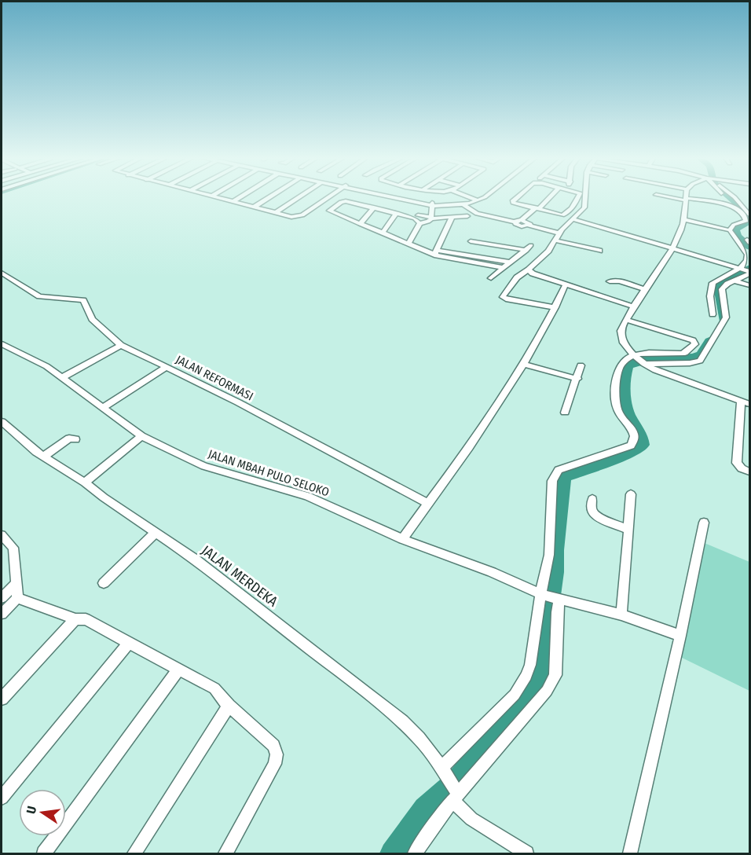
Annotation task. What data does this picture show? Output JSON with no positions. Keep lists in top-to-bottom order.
{
  "streets": {
    "street": ["JALAN REFORMASI", "JALAN MBAH PULO SELOKO", "JALAN MERDEKA"]
  },
  "north": "left"
}
